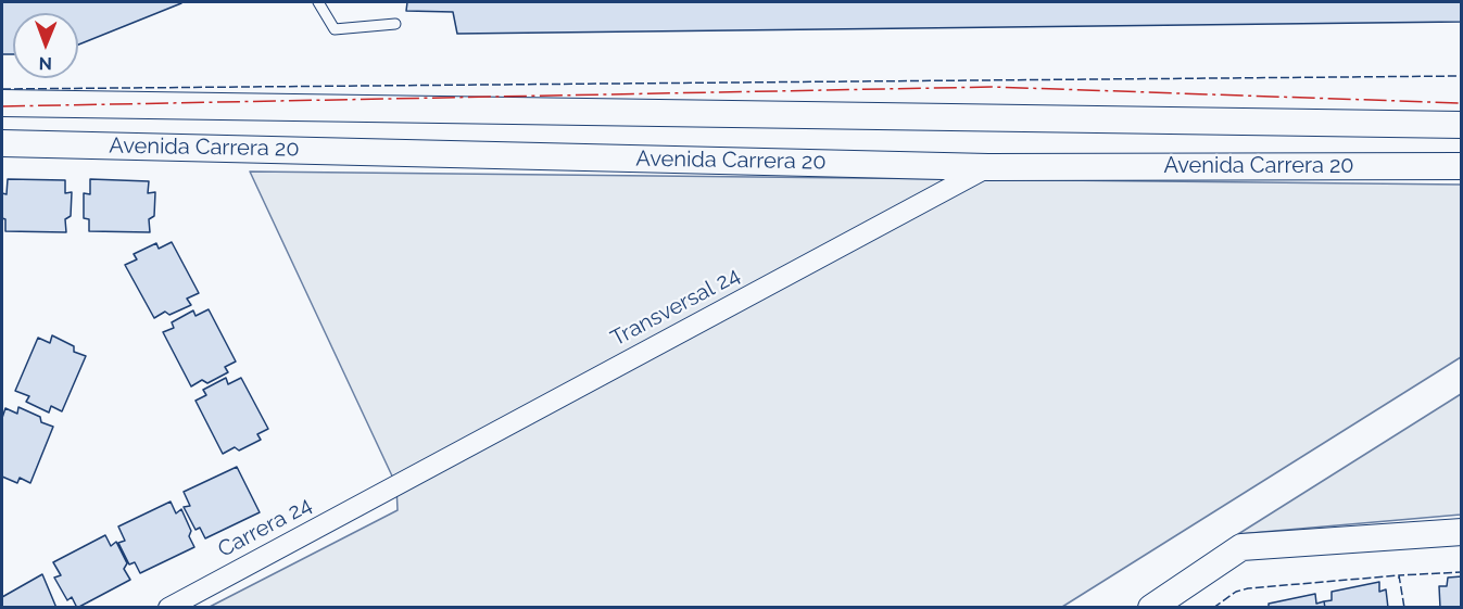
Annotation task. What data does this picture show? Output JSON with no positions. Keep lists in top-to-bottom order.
{
  "streets": {
    "street": ["Avenida Carrera 20", "Transversal 24", "Carrera 24"]
  },
  "crossings": [
    ["Avenida Carrera 20", "Transversal 24"],
    ["Transversal 24", "Carrera 24"]
  ],
  "north": "bottom"
}
